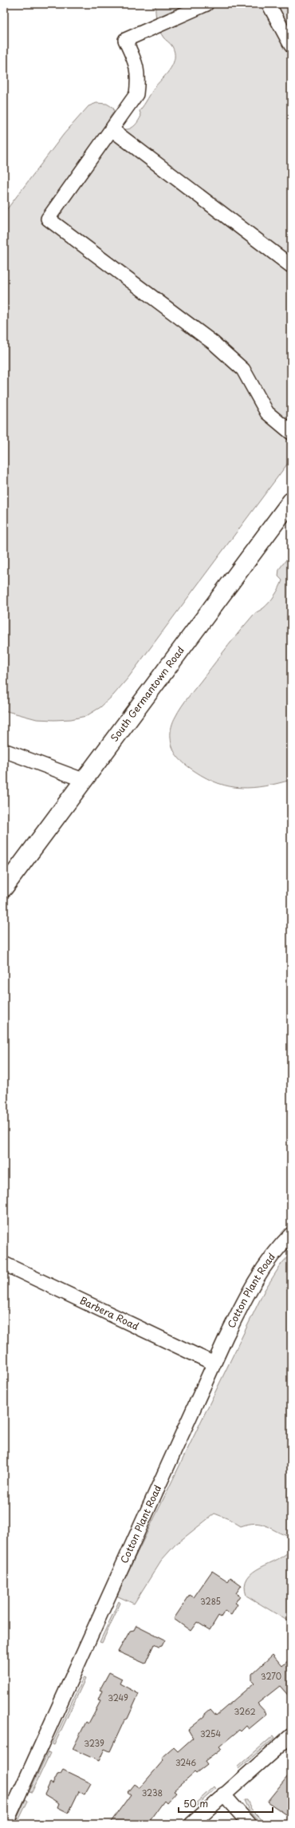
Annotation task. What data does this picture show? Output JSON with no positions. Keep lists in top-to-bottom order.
{
  "streets": {
    "main road": ["South Germantown Road"],
    "street": ["Cotton Plant Road", "Barbera Road"]
  },
  "crossings": [
    ["Cotton Plant Road", "Barbera Road"]
  ],
  "house_numbers": [
    "3285",
    "3270",
    "3249",
    "3262",
    "3254",
    "3239",
    "3246",
    "3238"
  ],
  "scale_bar": "50 m"
}
